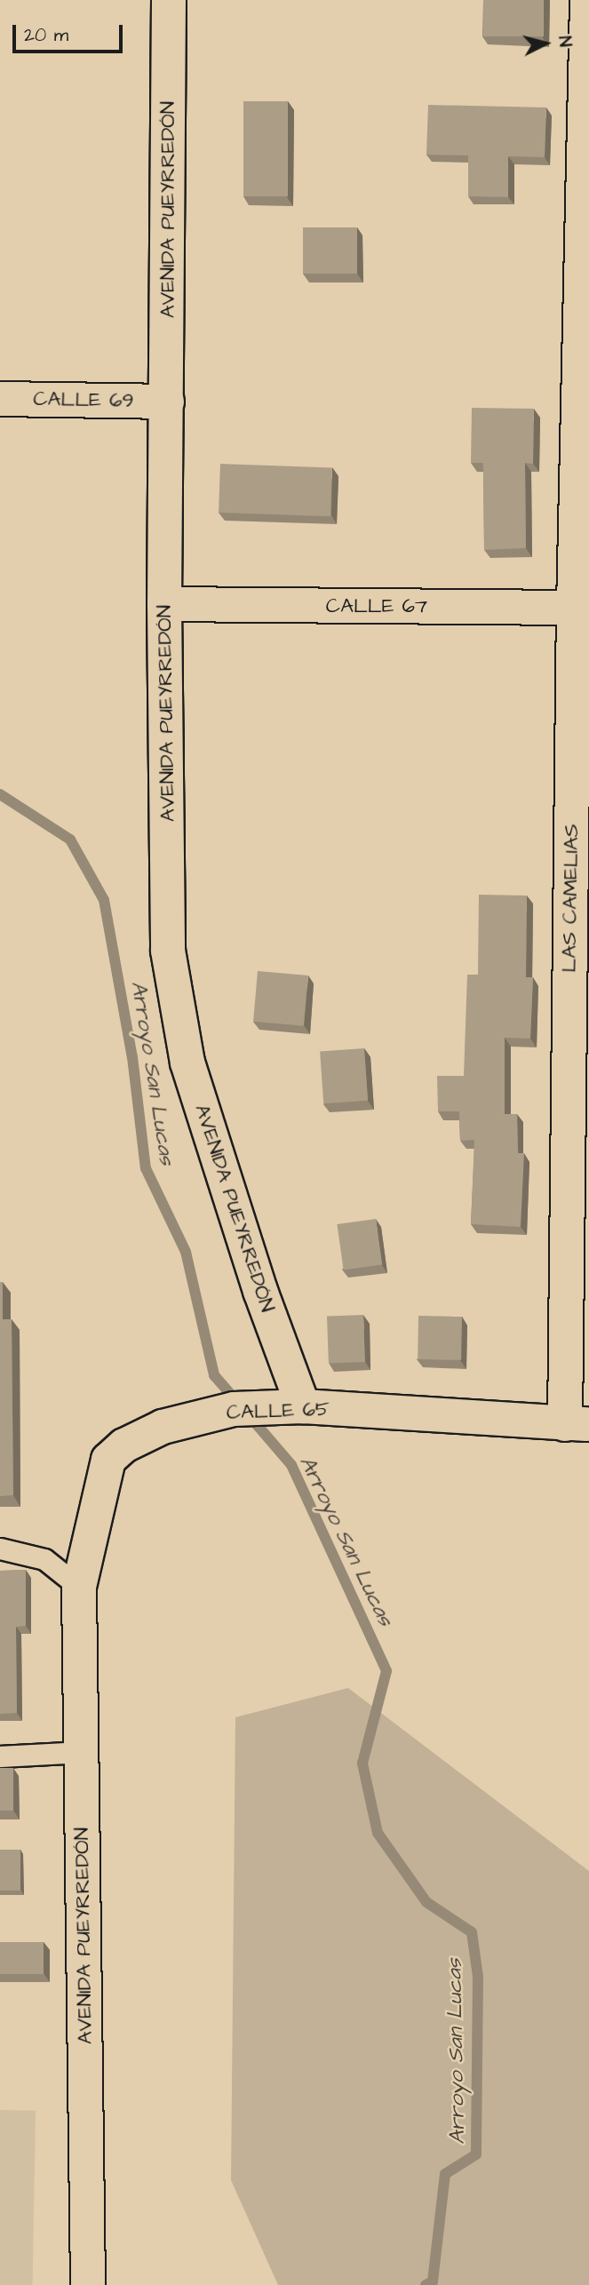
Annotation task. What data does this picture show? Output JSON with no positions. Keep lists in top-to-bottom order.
{
  "streets": {
    "street": [
      "AVENIDA PUEYRREDÓN",
      "CALLE 69",
      "CALLE 67",
      "LAS CAMELIAS",
      "CALLE 65"
    ]
  },
  "crossings": [
    ["AVENIDA PUEYRREDÓN", "CALLE 69"],
    ["AVENIDA PUEYRREDÓN", "CALLE 67"],
    ["AVENIDA PUEYRREDÓN", "CALLE 65"],
    ["CALLE 67", "LAS CAMELIAS"],
    ["LAS CAMELIAS", "CALLE 65"]
  ],
  "water": ["Arroyo San Lucas"],
  "scale_bar": "20 m",
  "north": "right"
}
